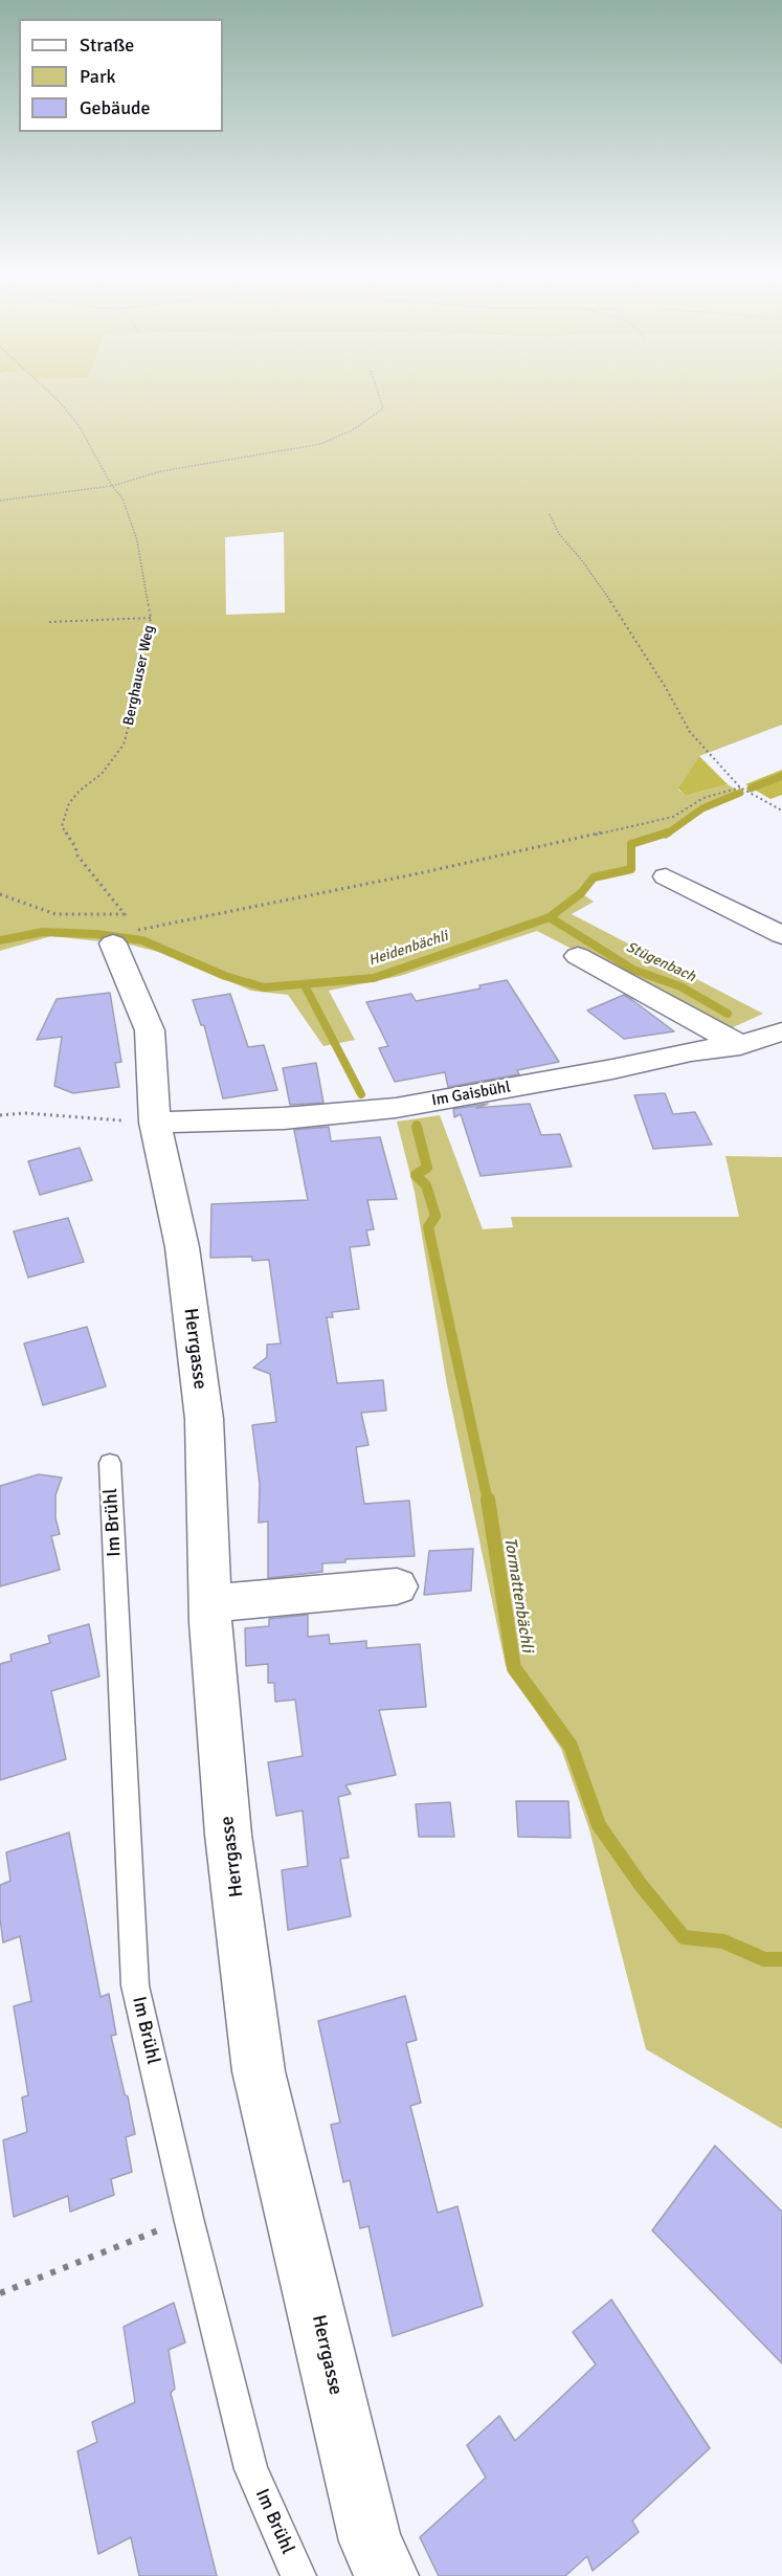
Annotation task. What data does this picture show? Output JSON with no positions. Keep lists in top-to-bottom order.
{
  "streets": {
    "street": ["Im Gaisbühl", "Herrgasse"],
    "lane": ["Im Brühl"],
    "path": ["Berghauser Weg"]
  },
  "crossings": [
    ["Im Gaisbühl", "Herrgasse"]
  ],
  "water": ["Heidenbächli", "Stügenbach", "Tormattenbächli"],
  "legend": ["Straße", "Park", "Gebäude"]
}
